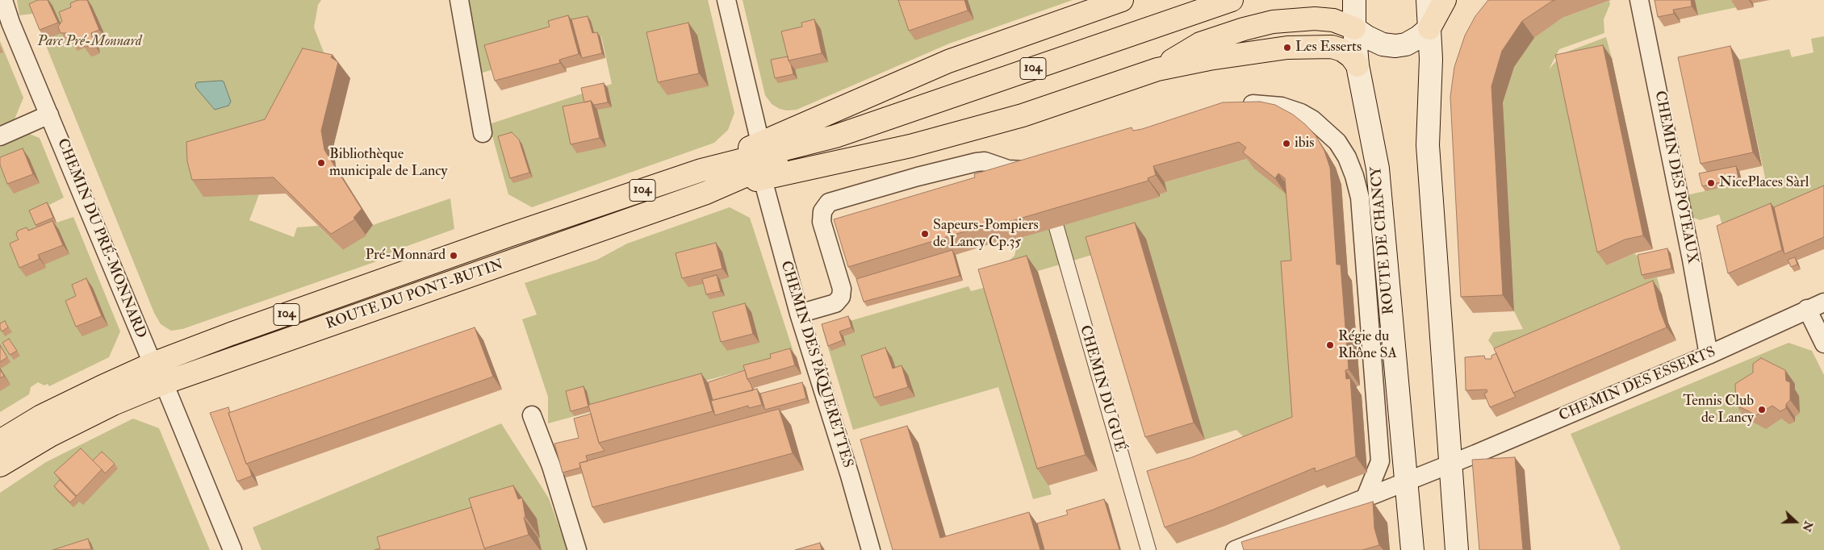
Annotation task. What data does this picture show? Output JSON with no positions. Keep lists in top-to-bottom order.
{
  "streets": {
    "main road": ["104", "ROUTE DE CHANCY", "ROUTE DU PONT-BUTIN"],
    "street": [
      "CHEMIN DES POTEAUX",
      "CHEMIN DU PRÉ-MONNARD",
      "CHEMIN DES PÂQUERETTES",
      "CHEMIN DES ESSERTS",
      "CHEMIN DU GUÉ"
    ]
  },
  "crossings": [
    ["CHEMIN DES POTEAUX", "CHEMIN DES ESSERTS"],
    ["CHEMIN DU PRÉ-MONNARD", "ROUTE DU PONT-BUTIN"],
    ["ROUTE DE CHANCY", "CHEMIN DES ESSERTS"]
  ],
  "parks": ["Parc Pré-Monnard"],
  "places": [
    "Les Esserts",
    "ibis",
    "Bibliothèque municipale de Lancy",
    "NicePlaces Sàrl",
    "Sapeurs-Pompiers de Lancy Cp.35",
    "Pré-Monnard",
    "Régie du Rhône SA",
    "Tennis Club de Lancy"
  ],
  "north": "right"
}
